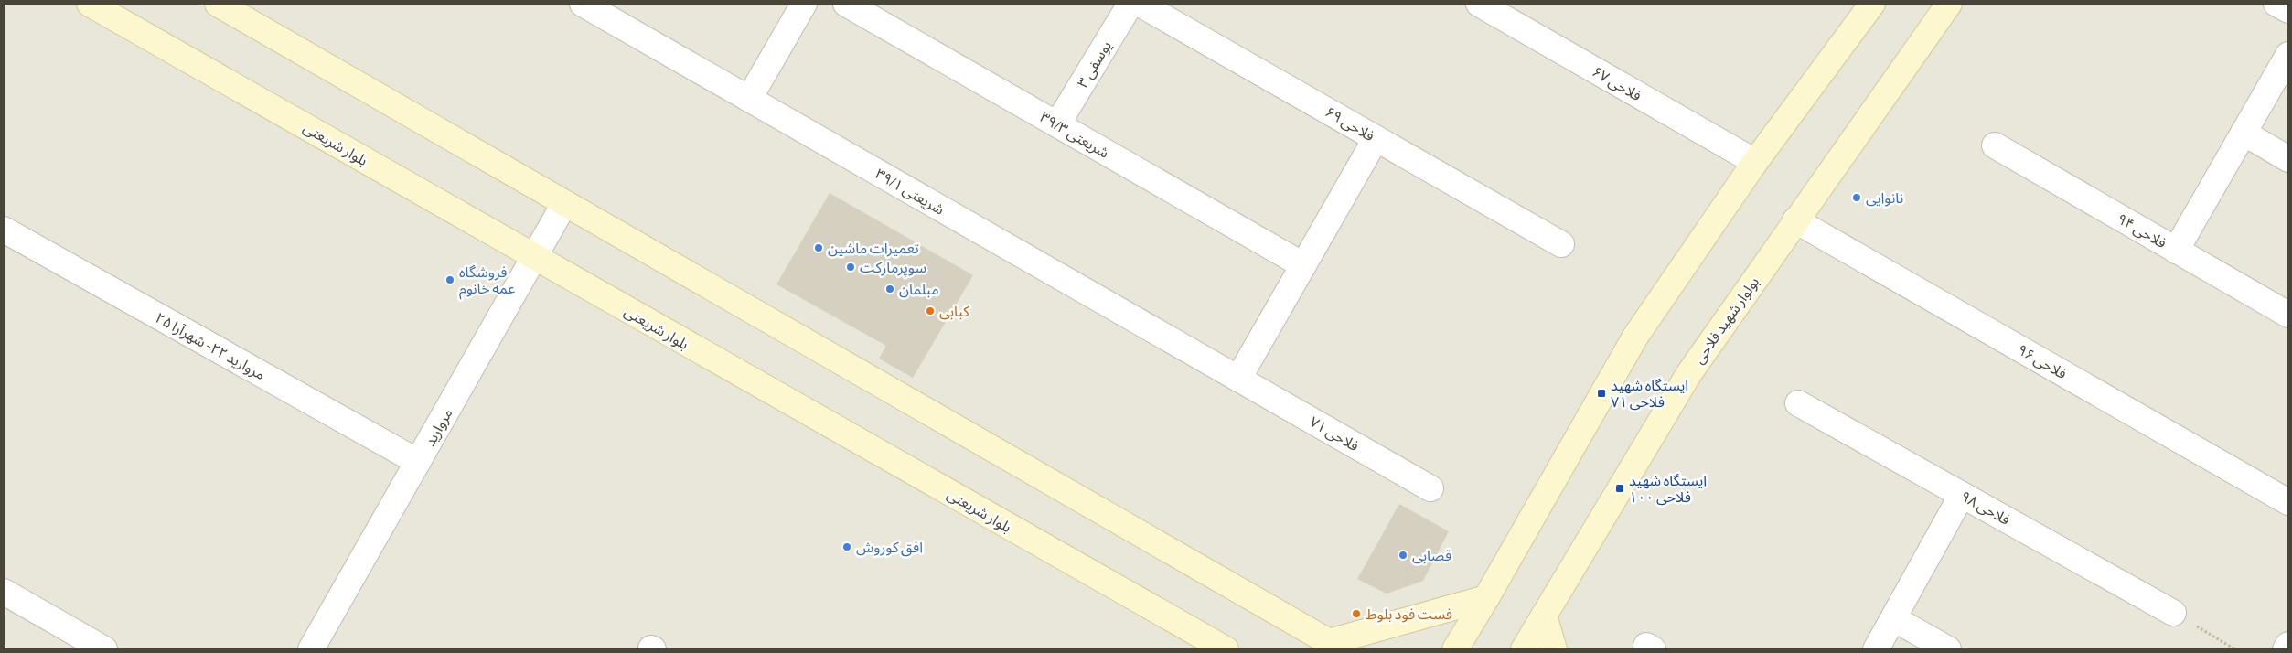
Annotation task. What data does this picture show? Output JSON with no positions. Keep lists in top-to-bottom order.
{
  "streets": {
    "main road": ["بلوار شریعتی", "بولوار شهید فلاحی"],
    "street": [
      "یوسفی ۳",
      "فلاحی ۶۷",
      "فلاحی ۶۹",
      "شریعتی ۳۹/۳",
      "شریعتی ۳۹/۱",
      "فلاحی ۹۴",
      "مروارید ۲۲- شهرآرا ۲۵",
      "فلاحی ۹۶",
      "مروارید",
      "فلاحی ۷۱",
      "فلاحی ۹۸"
    ]
  },
  "crossings": [
    ["یوسفی ۳", "شریعتی ۳۹/۳"],
    ["بلوار شریعتی", "مروارید"],
    ["شریعتی ۳۹/۱", "فلاحی ۷۱"],
    ["بولوار شهید فلاحی", "فلاحی ۹۶"],
    ["مروارید ۲۲- شهرآرا ۲۵", "مروارید"]
  ],
  "places": {
    "other": [
      "نانوایی",
      "تعمیرات ماشین",
      "سوپرمارکت",
      "فروشگاه عمه خانوم",
      "مبلمان",
      "کبابی",
      "افق کوروش",
      "قصابی",
      "فست فود بلوط"
    ],
    "transit": ["ایستگاه شهید فلاحی ۷۱", "ایستگاه شهید فلاحی ۱۰۰"]
  }
}
